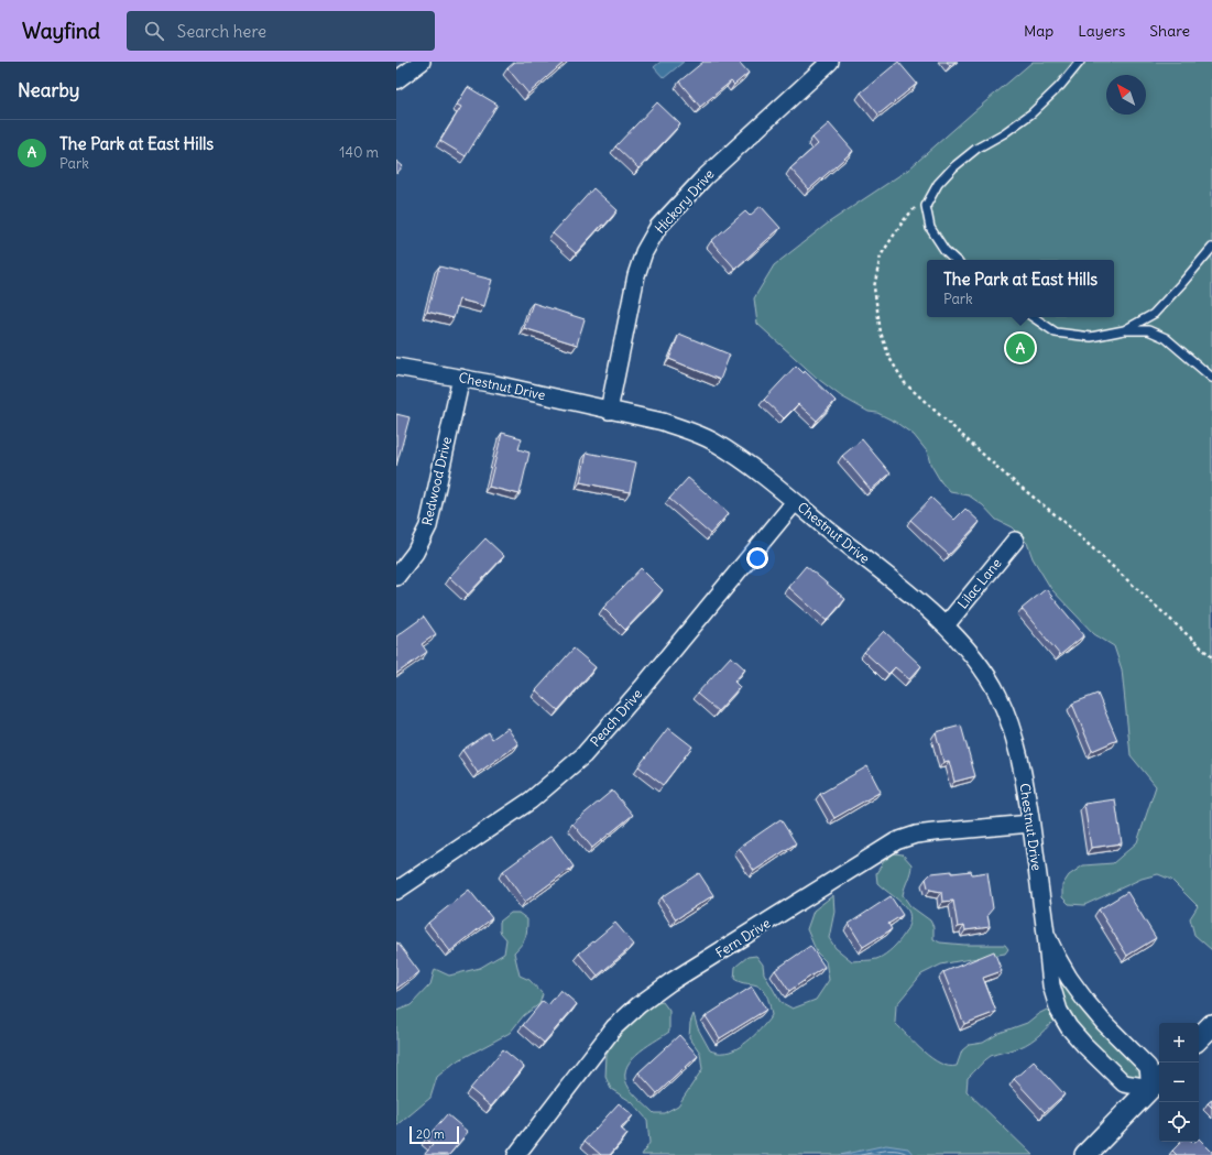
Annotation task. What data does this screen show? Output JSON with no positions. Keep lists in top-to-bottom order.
{
  "streets": {
    "street": [
      "Hickory Drive",
      "Chestnut Drive",
      "Redwood Drive",
      "Lilac Lane",
      "Peach Drive",
      "Fern Drive"
    ]
  },
  "crossings": [
    ["Hickory Drive", "Chestnut Drive"],
    ["Chestnut Drive", "Redwood Drive"],
    ["Chestnut Drive", "Lilac Lane"],
    ["Chestnut Drive", "Peach Drive"],
    ["Chestnut Drive", "Fern Drive"]
  ],
  "scale_bar": "20 m",
  "north": "top left",
  "page": {
    "header": "Wayfind",
    "search": "Search here",
    "nav": ["Map", "Layers", "Share"],
    "heading": "Nearby",
    "list": [
      {
        "mark": "A",
        "name": "The Park at East Hills",
        "note": "Park",
        "value": "140 m"
      }
    ],
    "popup": ["The Park at East Hills", "Park"],
    "pins": "A",
    "map_buttons": ["+", "−"],
    "scale": "20 m"
  }
}
